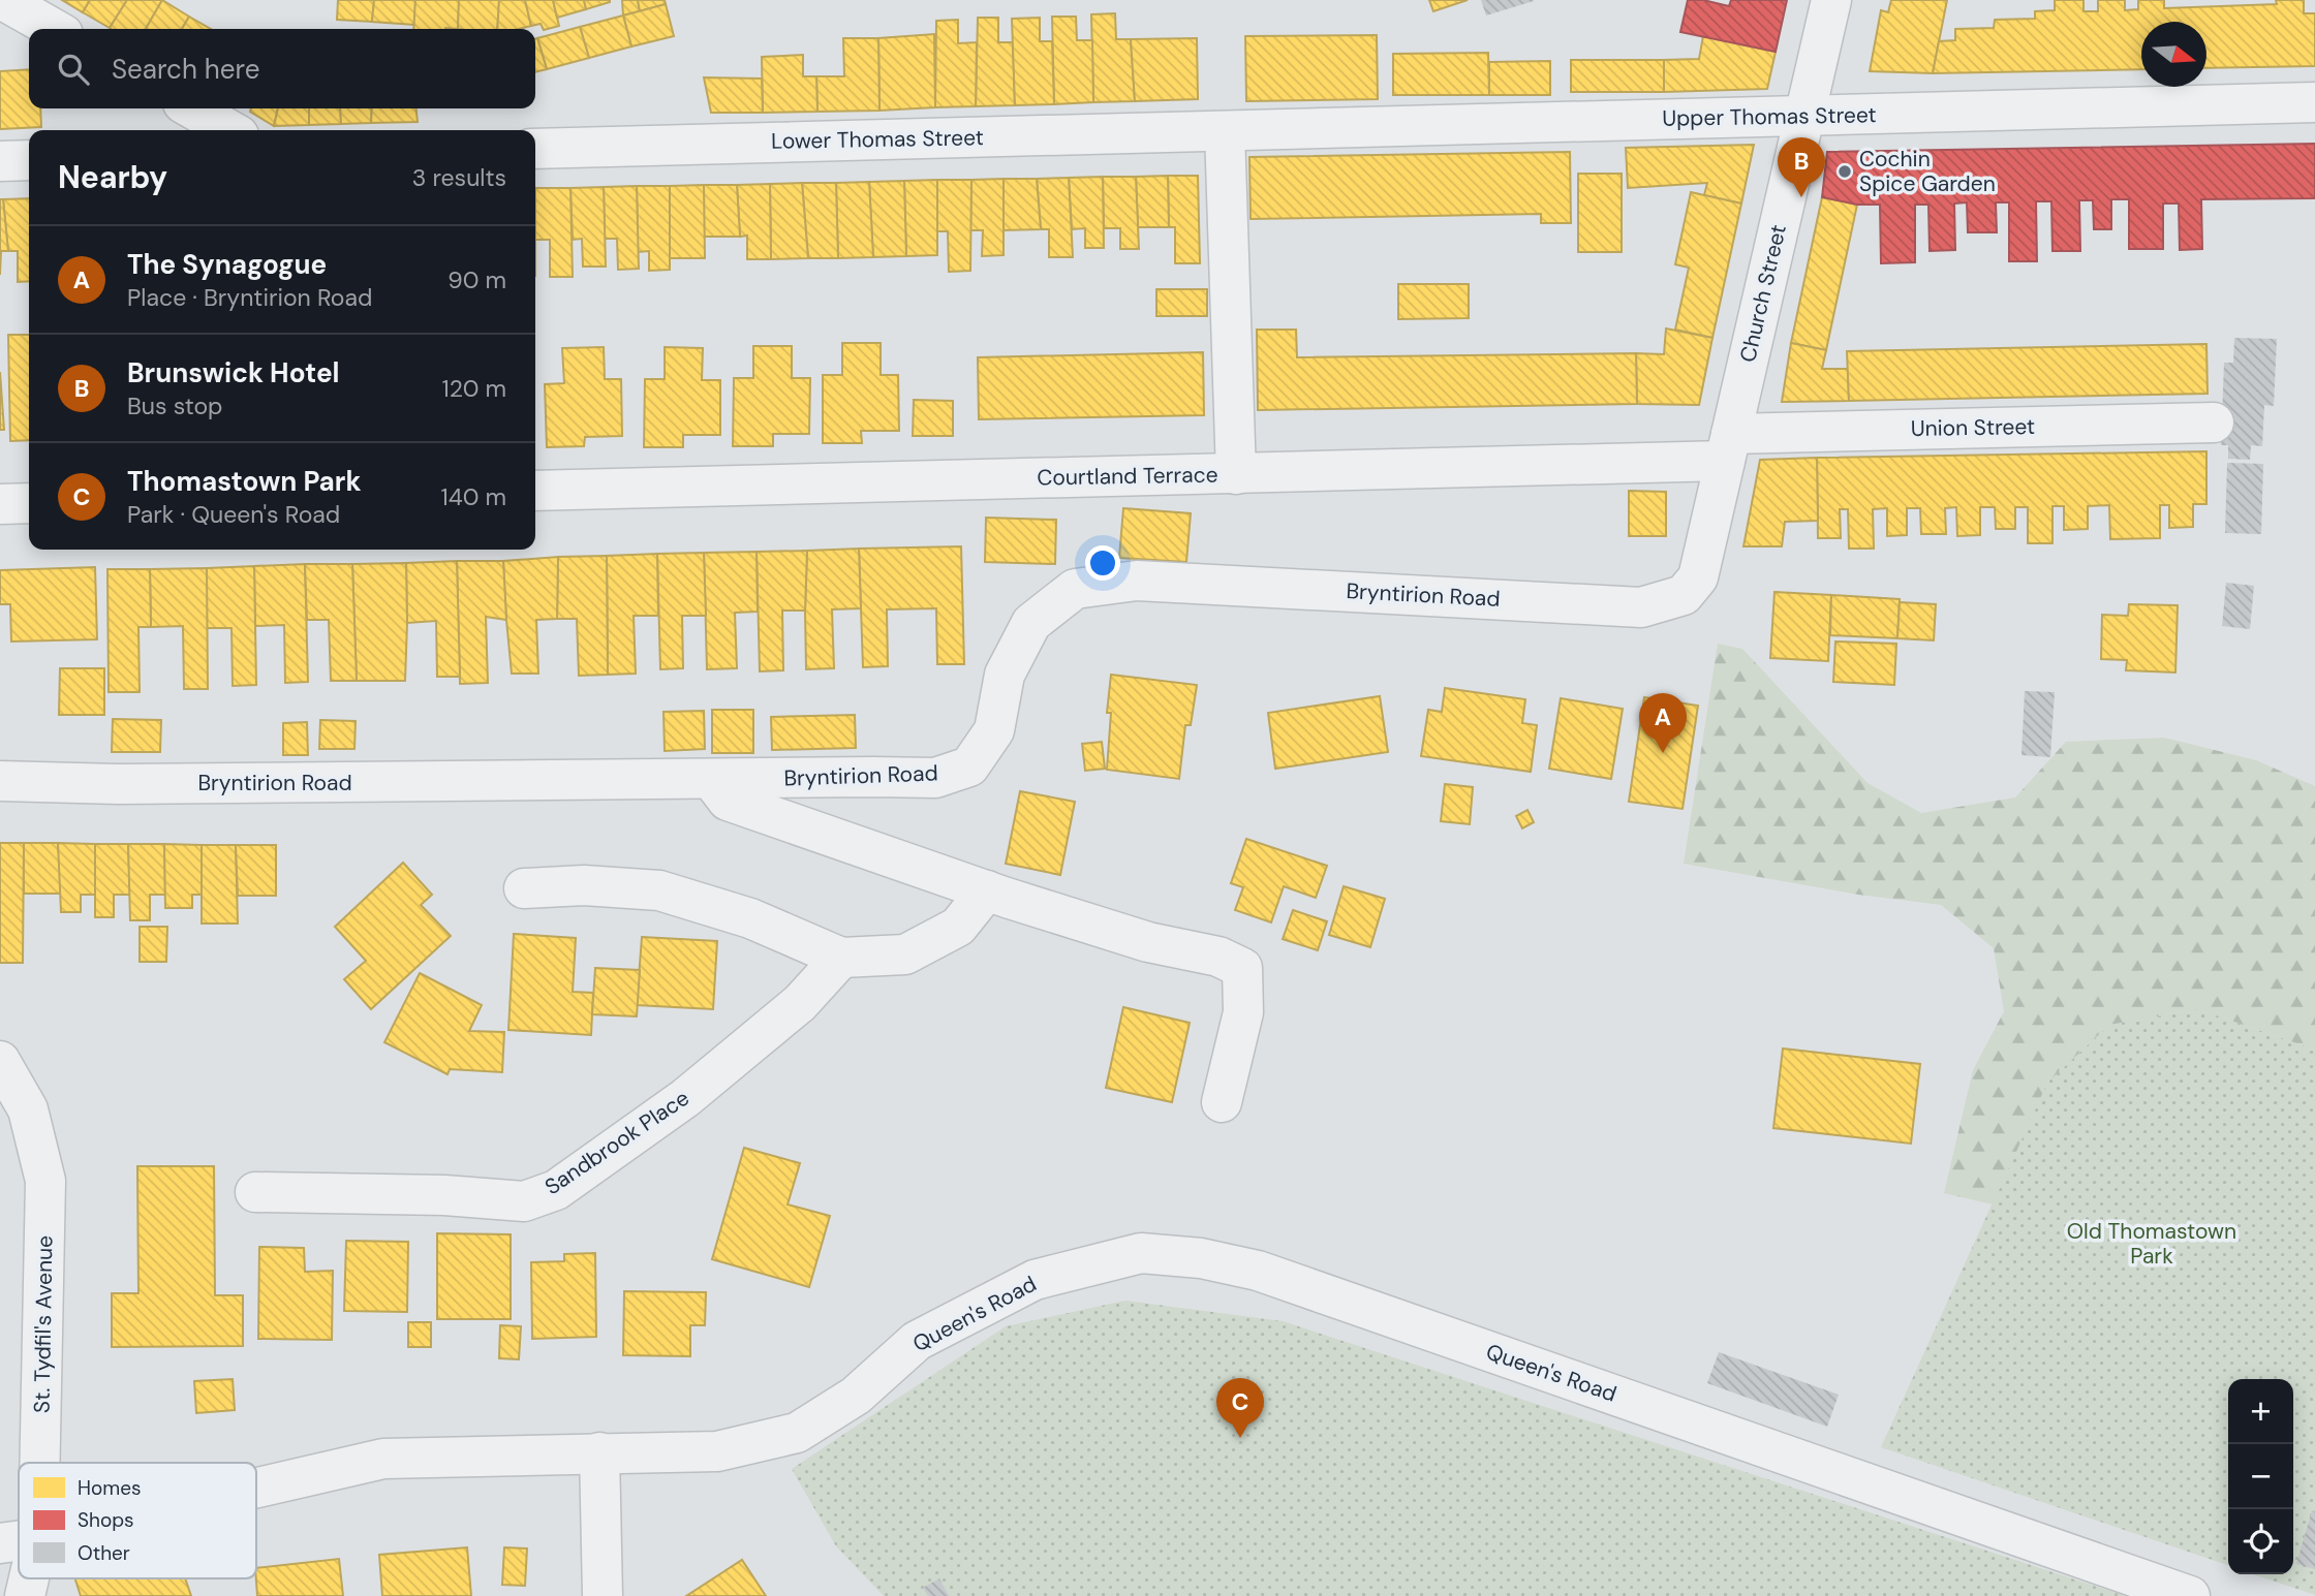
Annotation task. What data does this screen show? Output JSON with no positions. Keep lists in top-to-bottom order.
{
  "streets": {
    "street": [
      "Upper Thomas Street",
      "Lower Thomas Street",
      "Church Street",
      "Union Street",
      "Courtland Terrace",
      "Bryntirion Road",
      "Sandbrook Place",
      "Queen's Road",
      "St. Tydfil's Avenue"
    ]
  },
  "crossings": [
    ["Upper Thomas Street", "Lower Thomas Street"],
    ["Upper Thomas Street", "Church Street"],
    ["Church Street", "Union Street"],
    ["Church Street", "Courtland Terrace"],
    ["Church Street", "Bryntirion Road"],
    ["Union Street", "Courtland Terrace"],
    ["Union Street", "Bryntirion Road"],
    ["Courtland Terrace", "Bryntirion Road"]
  ],
  "parks": ["Old Thomastown Park"],
  "places": ["Cochin Spice Garden"],
  "legend": ["Homes", "Shops", "Other"],
  "north": "right",
  "page": {
    "search": "Search here",
    "heading": ["Nearby", "3 results"],
    "pins": ["B", "A", "C"],
    "list": [
      {
        "mark": "A",
        "name": "The Synagogue",
        "note": "Place · Bryntirion Road",
        "value": "90 m"
      },
      {
        "mark": "B",
        "name": "Brunswick Hotel",
        "note": "Bus stop",
        "value": "120 m"
      },
      {
        "mark": "C",
        "name": "Thomastown Park",
        "note": "Park · Queen's Road",
        "value": "140 m"
      }
    ],
    "map_buttons": ["+", "−"]
  }
}
